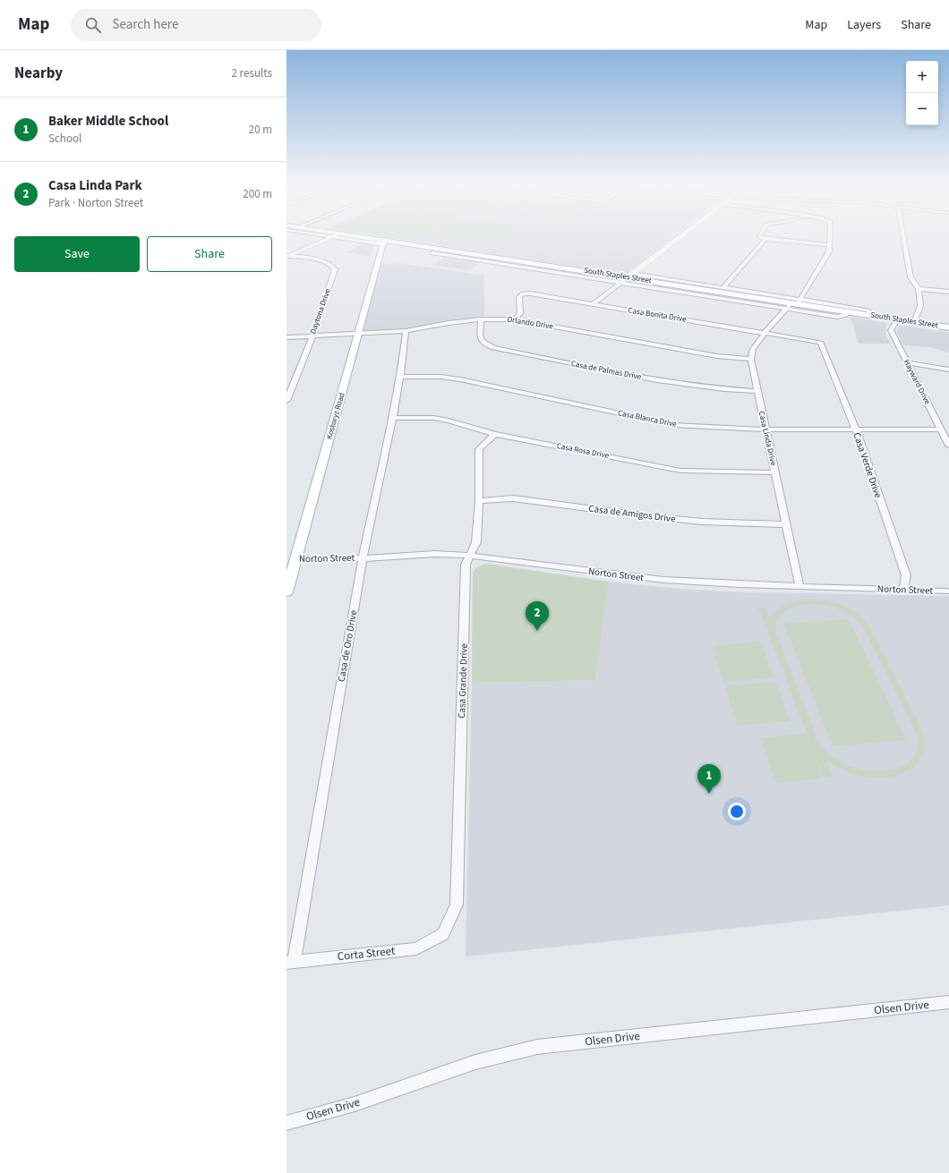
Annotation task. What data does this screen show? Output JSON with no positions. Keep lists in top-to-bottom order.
{
  "streets": {
    "main road": ["South Staples Street", "Kostoryz Road"],
    "street": [
      "Daytona Drive",
      "Casa Bonita Drive",
      "Orlando Drive",
      "Casa de Palmas Drive",
      "Hayward Drive",
      "Casa Blanca Drive",
      "Casa Linda Drive",
      "Casa Rosa Drive",
      "Casa Verde Drive",
      "Casa de Amigos Drive",
      "Norton Street",
      "Casa de Oro Drive",
      "Casa Grande Drive",
      "Corta Street",
      "Olsen Drive"
    ]
  },
  "crossings": [
    ["South Staples Street", "Hayward Drive"],
    ["South Staples Street", "Kostoryz Road"],
    ["Daytona Drive", "Orlando Drive"],
    ["Casa Bonita Drive", "Orlando Drive"],
    ["Casa Bonita Drive", "Casa Verde Drive"],
    ["Orlando Drive", "Casa de Palmas Drive"],
    ["Orlando Drive", "Kostoryz Road"],
    ["Orlando Drive", "Casa Linda Drive"],
    ["Orlando Drive", "Casa de Oro Drive"],
    ["Casa de Palmas Drive", "Casa Linda Drive"],
    ["Hayward Drive", "Casa Blanca Drive"],
    ["Kostoryz Road", "Norton Street"],
    ["Casa Blanca Drive", "Casa Linda Drive"],
    ["Casa Blanca Drive", "Casa Verde Drive"],
    ["Casa Blanca Drive", "Casa de Oro Drive"],
    ["Casa Linda Drive", "Casa Rosa Drive"],
    ["Casa Linda Drive", "Casa de Amigos Drive"],
    ["Casa Linda Drive", "Norton Street"],
    ["Casa Rosa Drive", "Casa de Oro Drive"],
    ["Casa Rosa Drive", "Casa Grande Drive"],
    ["Casa Verde Drive", "Norton Street"],
    ["Casa de Amigos Drive", "Casa Grande Drive"],
    ["Norton Street", "Casa de Oro Drive"],
    ["Norton Street", "Casa Grande Drive"],
    ["Casa de Oro Drive", "Corta Street"],
    ["Casa Grande Drive", "Corta Street"]
  ],
  "page": {
    "header": "Map",
    "search": "Search here",
    "nav": ["Map", "Layers", "Share"],
    "heading": ["Nearby", "2 results"],
    "map_buttons": ["+", "−"],
    "list": [
      {
        "mark": "1",
        "name": "Baker Middle School",
        "note": "School",
        "value": "20 m"
      },
      {
        "mark": "2",
        "name": "Casa Linda Park",
        "note": "Park · Norton Street",
        "value": "200 m"
      }
    ],
    "buttons": ["Save", "Share"],
    "pins": ["2", "1"]
  }
}
